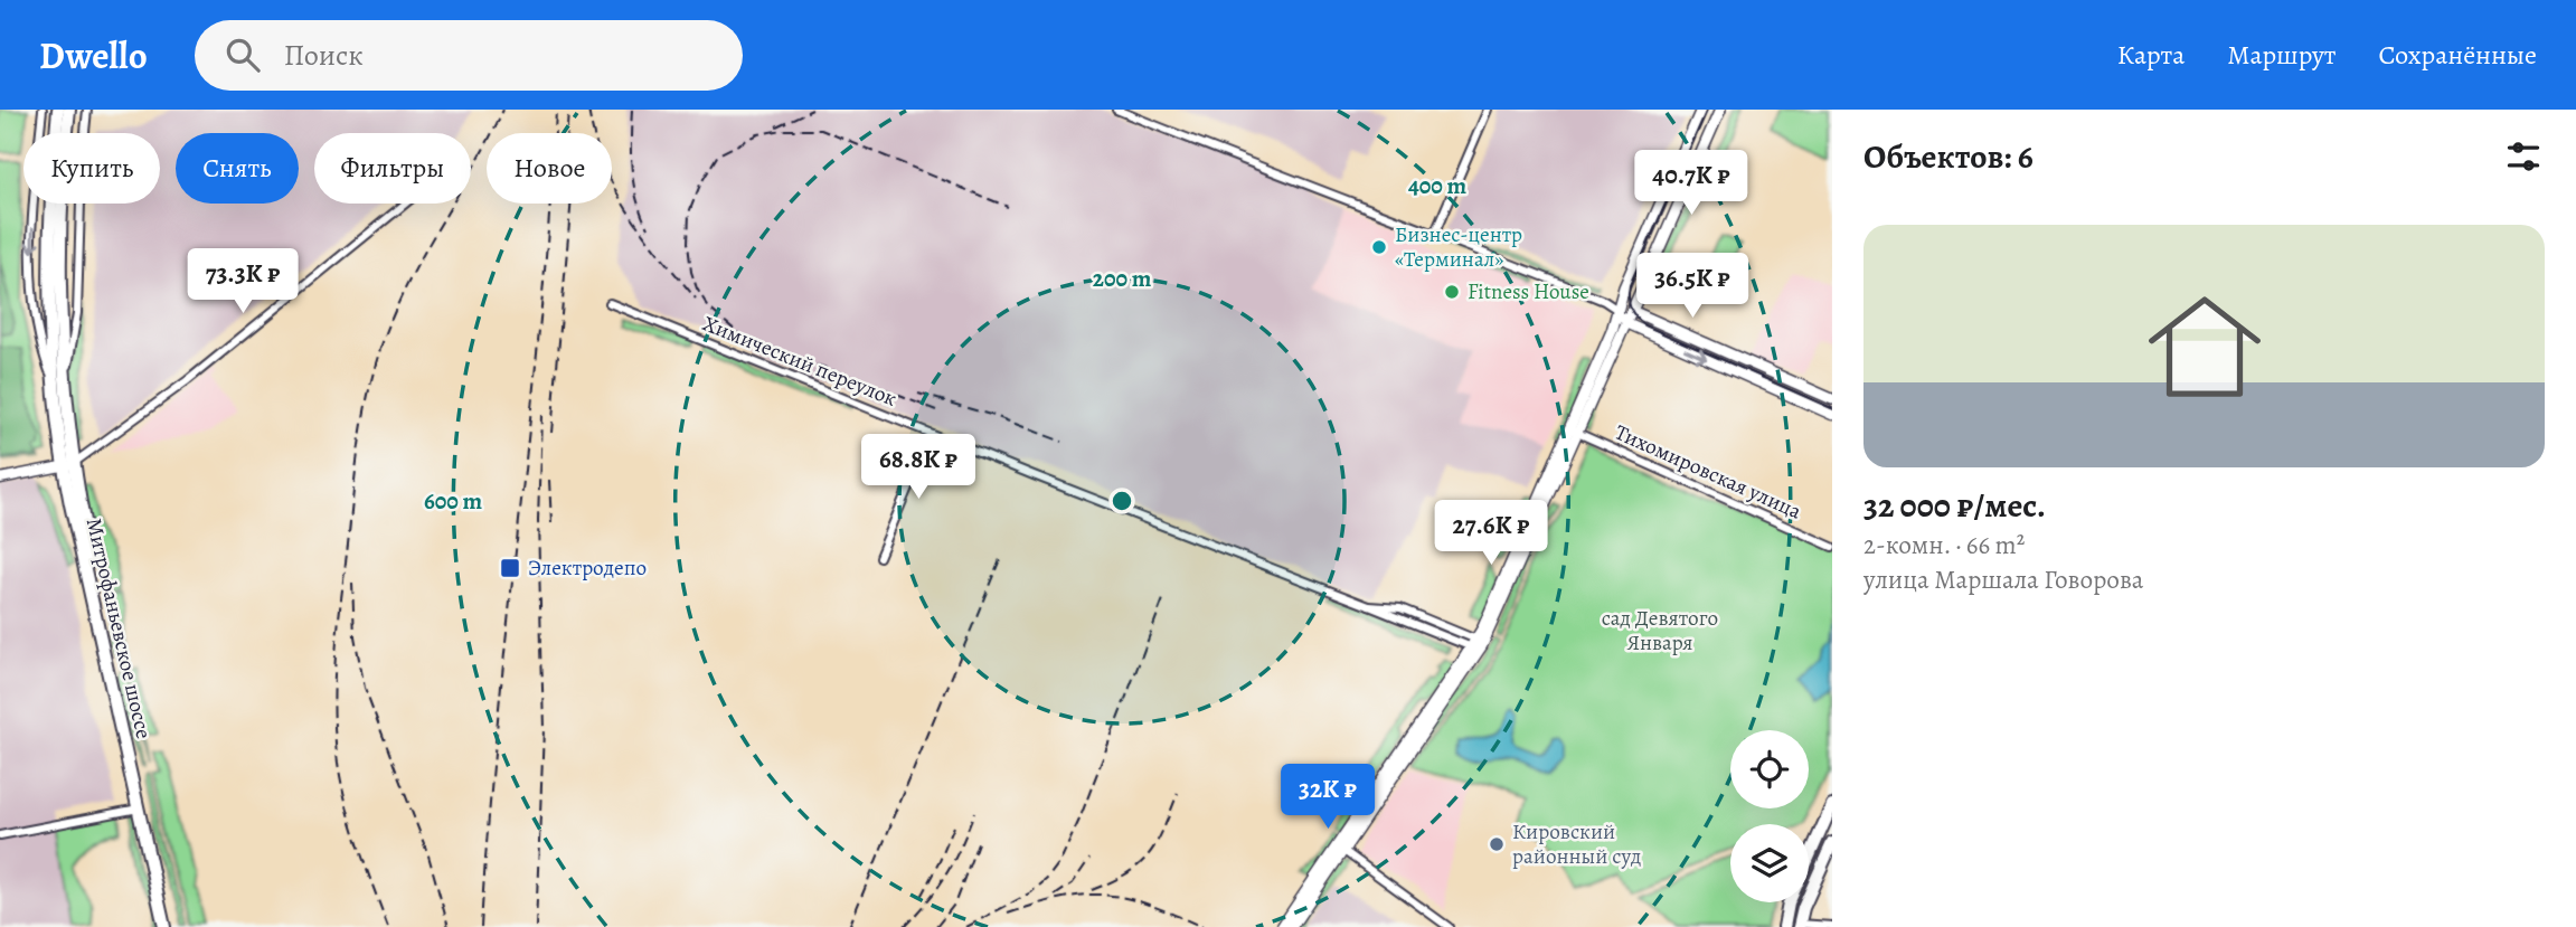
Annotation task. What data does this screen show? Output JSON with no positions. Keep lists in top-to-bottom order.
{
  "streets": {
    "main road": ["Митрофаньевское шоссе"],
    "street": ["Химический переулок", "Тихомировская улица"]
  },
  "parks": ["сад Девятого Января"],
  "places": {
    "other": ["Бизнес-центр «Терминал»", "Fitness House", "Кировский районный суд"],
    "transit": ["Электродепо"]
  },
  "page": {
    "header": "Dwello",
    "search": "Поиск",
    "nav": ["Карта", "Маршрут", "Сохранённые"],
    "heading": "Объектов: 6",
    "chip": [
      "Купить",
      "Снять",
      "Фильтры",
      "Новое"
    ],
    "price": [
      "40.7K ₽",
      "73.3K ₽",
      "36.5K ₽",
      "68.8K ₽",
      "27.6K ₽",
      "32K ₽"
    ],
    "list": [
      {
        "name": "32 000 ₽/мес.",
        "note": "2-комн. · 66 m² · улица Маршала Говорова"
      }
    ]
  },
  "rings": ["400 m", "200 m", "600 m"]
}
